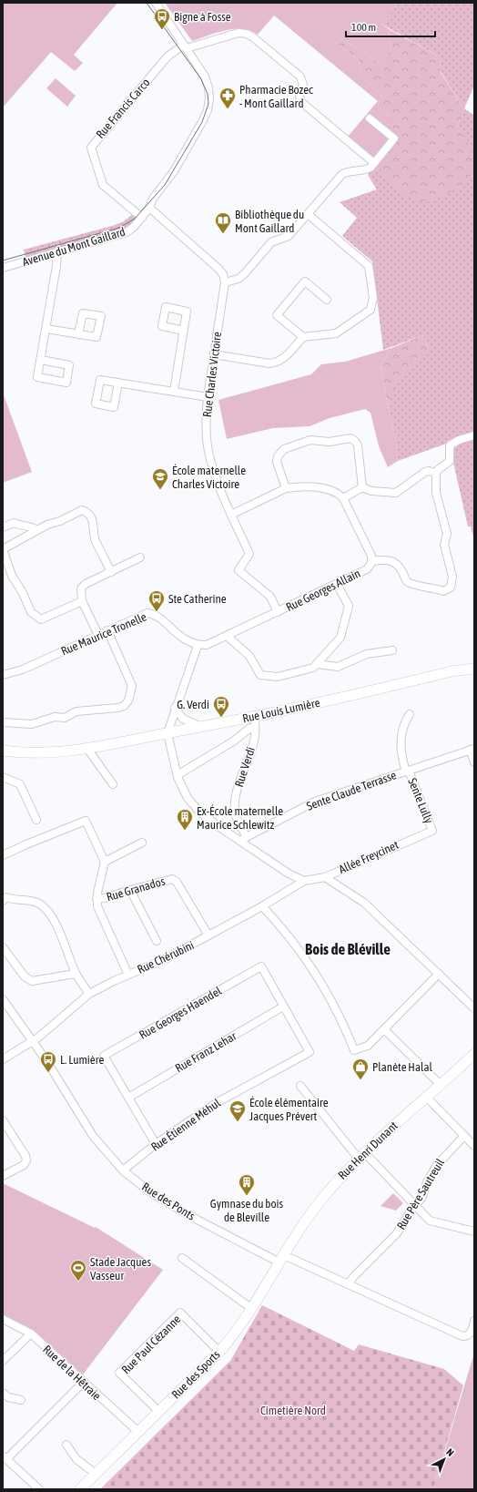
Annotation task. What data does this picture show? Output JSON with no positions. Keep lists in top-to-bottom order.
{
  "streets": {
    "street": [
      "Rue Francis Carco",
      "Avenue du Mont Gaillard",
      "Rue Charles Victoire",
      "Rue Georges Allain",
      "Rue Maurice Tronelle",
      "Rue Louis Lumière",
      "Rue Verdi",
      "Sente Claude Terrasse",
      "Sente Lully",
      "Allée Freycinet",
      "Rue Granados",
      "Rue Chérubini",
      "Rue Georges Haendel",
      "Rue Franz Lehar",
      "Rue Étienne Méhul",
      "Rue Henri Dunant",
      "Rue Père Sautreuil",
      "Rue des Ponts",
      "Rue Paul Cézanne",
      "Rue de la Hêtraie",
      "Rue des Sports"
    ]
  },
  "crossings": [
    ["Rue Francis Carco", "Avenue du Mont Gaillard"],
    ["Rue Charles Victoire", "Rue Georges Allain"],
    ["Rue Georges Allain", "Rue Maurice Tronelle"],
    ["Rue Louis Lumière", "Rue Verdi"],
    ["Rue Verdi", "Sente Claude Terrasse"],
    ["Sente Claude Terrasse", "Sente Lully"],
    ["Sente Lully", "Allée Freycinet"],
    ["Allée Freycinet", "Rue Chérubini"],
    ["Rue Granados", "Rue Chérubini"],
    ["Rue Chérubini", "Rue des Ponts"],
    ["Rue Georges Haendel", "Rue Franz Lehar"],
    ["Rue Georges Haendel", "Rue Étienne Méhul"],
    ["Rue Étienne Méhul", "Rue des Ponts"],
    ["Rue Henri Dunant", "Rue des Ponts"],
    ["Rue Henri Dunant", "Rue des Sports"],
    ["Rue Père Sautreuil", "Rue des Ponts"],
    ["Rue des Ponts", "Rue des Sports"],
    ["Rue Paul Cézanne", "Rue des Sports"],
    ["Rue de la Hêtraie", "Rue des Sports"]
  ],
  "districts": ["Bois de Bléville"],
  "parks": ["Cimetière Nord"],
  "places": {
    "bus stop": [
      "Bigne à Fosse",
      "Ste Catherine",
      "G. Verdi",
      "L. Lumière"
    ],
    "pharmacy": ["Pharmacie Bozec - Mont Gaillard"],
    "library": ["Bibliothèque du Mont Gaillard"],
    "school or university": ["École maternelle Charles Victoire", "École élémentaire Jacques Prévert"],
    "building": ["Ex-École maternelle Maurice Schlewitz", "Gymnase du bois de Bleville"],
    "shop": ["Planète Halal"],
    "sports": ["Stade Jacques Vasseur"]
  },
  "scale_bar": "100 m",
  "north": "top right"
}
